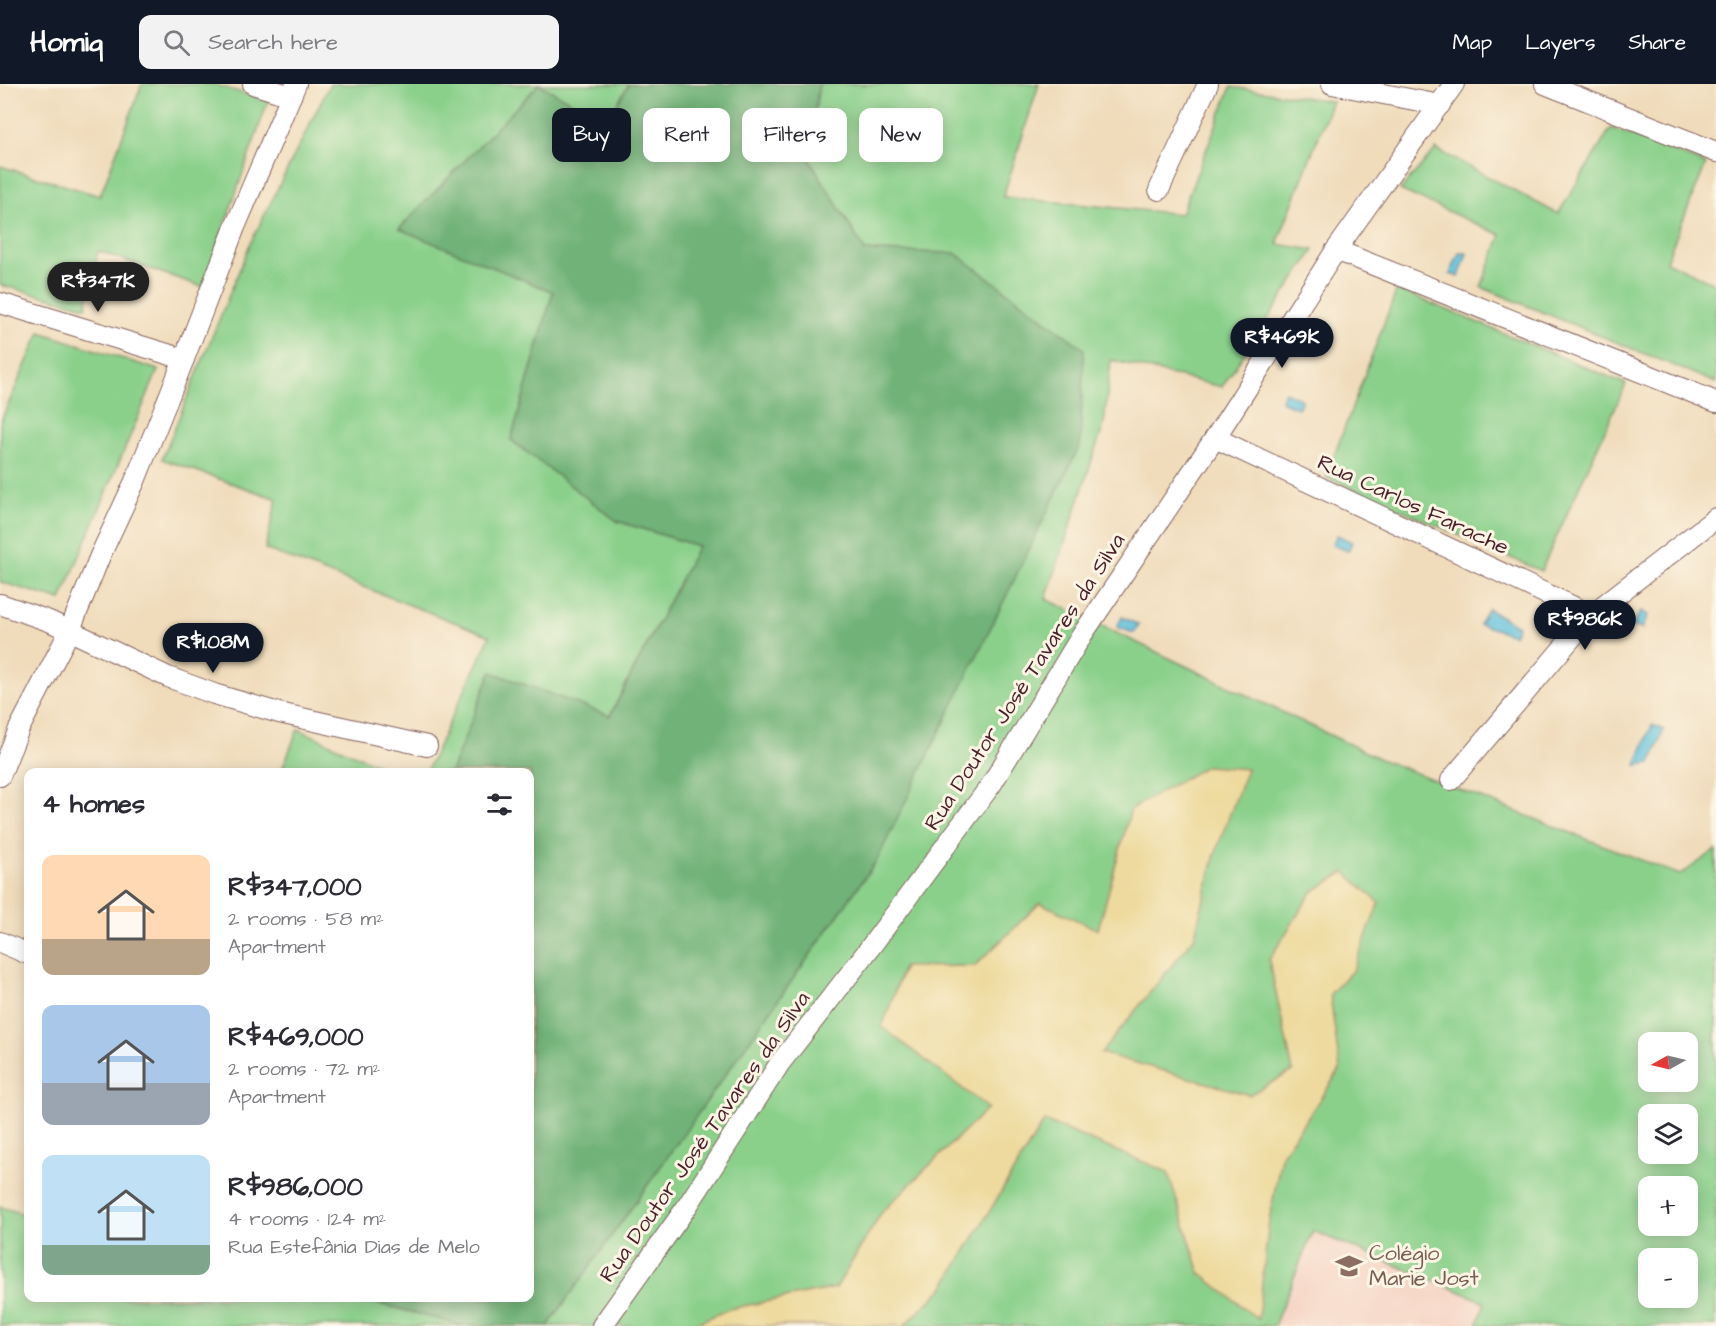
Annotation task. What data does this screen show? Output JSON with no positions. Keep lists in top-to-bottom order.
{
  "streets": {
    "street": ["Rua Carlos Farache", "Rua Doutor José Tavares da Silva"]
  },
  "crossings": [
    ["Rua Carlos Farache", "Rua Doutor José Tavares da Silva"]
  ],
  "places": {
    "school or university": ["Colégio Marie Jost"]
  },
  "north": "left",
  "page": {
    "header": "Homiq",
    "search": "Search here",
    "nav": ["Map", "Layers", "Share"],
    "chip": [
      "Buy",
      "Rent",
      "Filters",
      "New"
    ],
    "price": [
      "R$347K",
      "R$469K",
      "R$986K",
      "R$1.08M"
    ],
    "heading": "4 homes",
    "list": [
      {
        "name": "R$347,000",
        "note": "2 rooms · 58 m² · Apartment"
      },
      {
        "name": "R$469,000",
        "note": "2 rooms · 72 m² · Apartment"
      },
      {
        "name": "R$986,000",
        "note": "4 rooms · 124 m² · Rua Estefânia Dias de Melo"
      }
    ],
    "map_buttons": ["+", "−"]
  }
}
